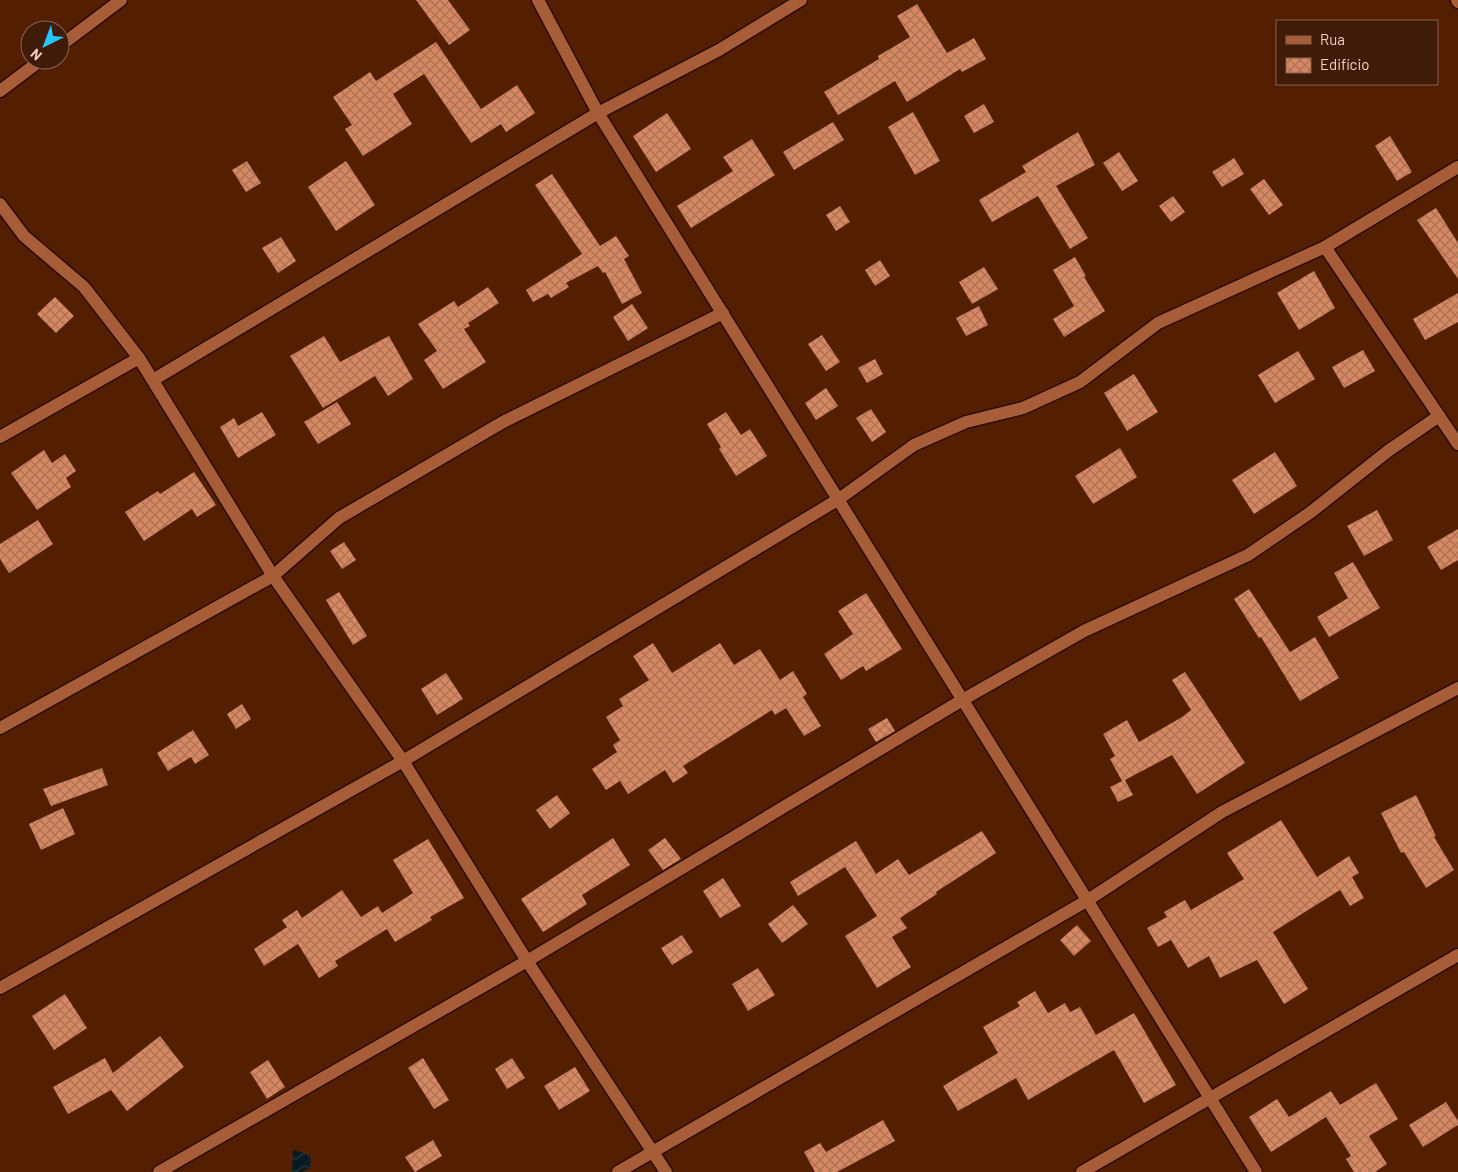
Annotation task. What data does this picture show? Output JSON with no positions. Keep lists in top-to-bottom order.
{
  "legend": ["Rua", "Edifício"],
  "north": "bottom left"
}
